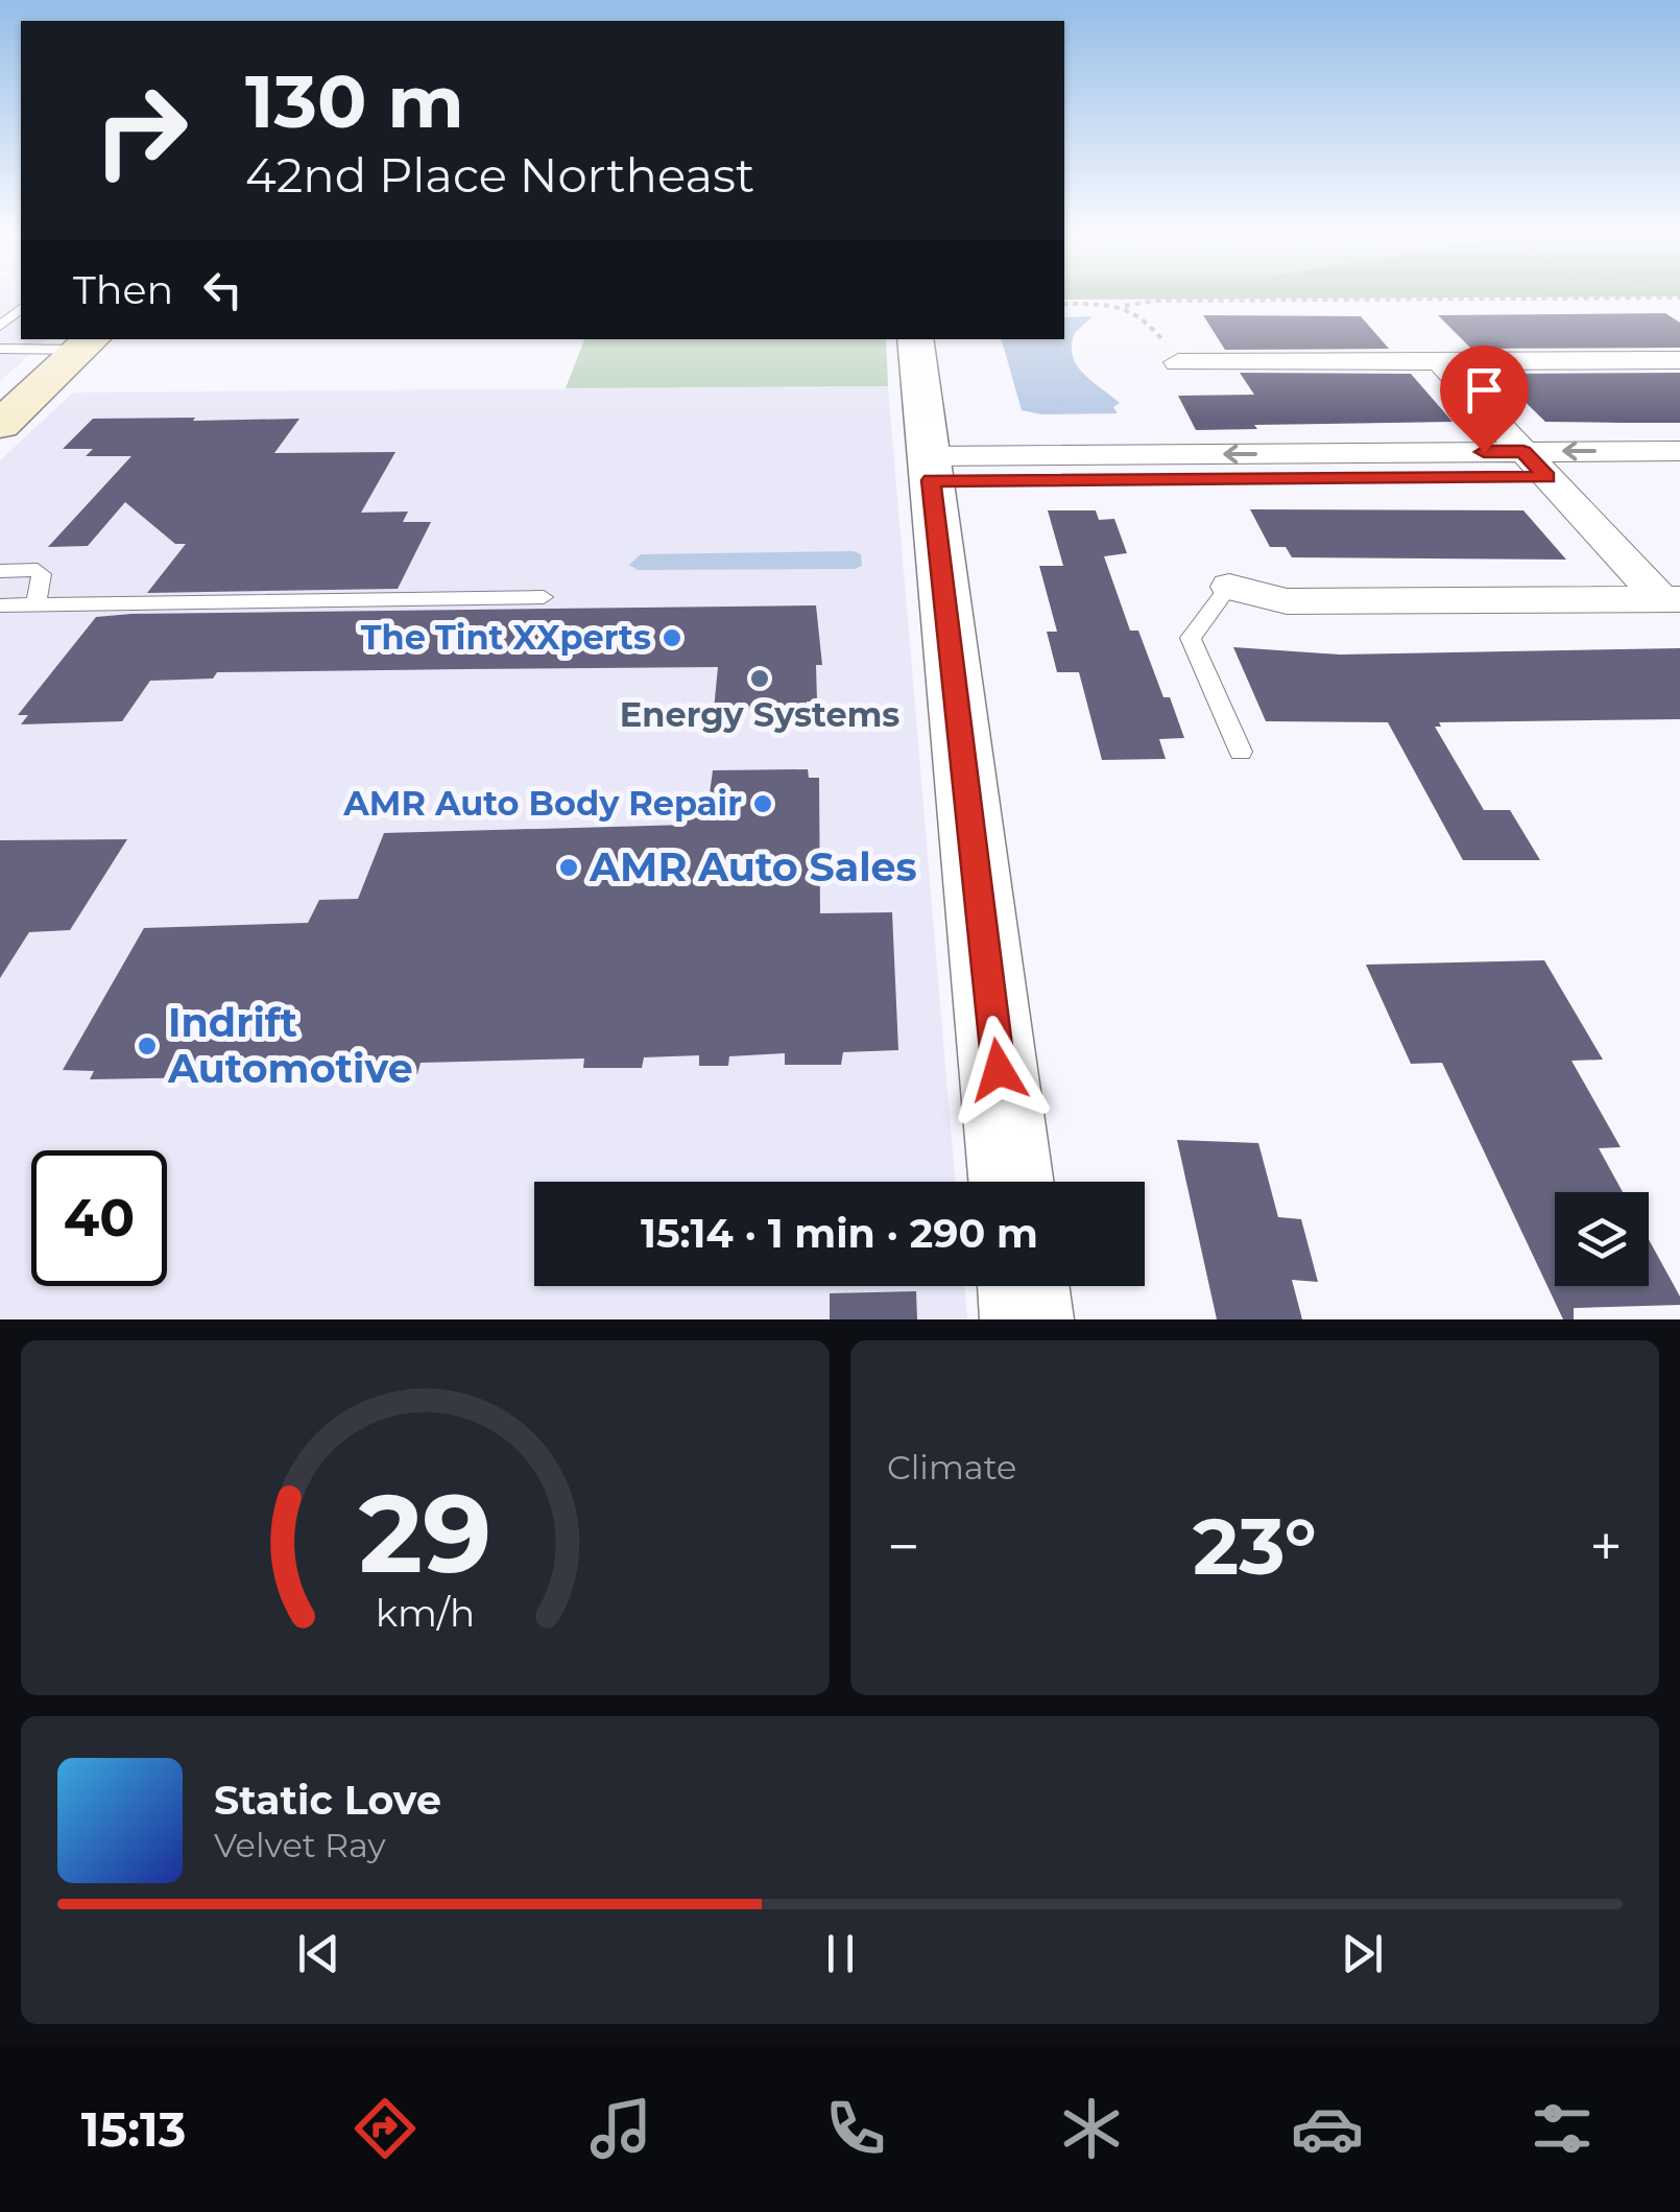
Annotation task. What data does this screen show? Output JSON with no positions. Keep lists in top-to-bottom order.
{
  "places": [
    "The Tint XXperts",
    "Energy Systems",
    "AMR Auto Body Repair",
    "AMR Auto Sales",
    "Indrift Automotive"
  ],
  "page": {
    "turn": ["130 m", "42nd Place Northeast"],
    "then": "Then",
    "limit": "40",
    "trip": "15:14 · 1 min · 290 m",
    "tile": "Climate",
    "heat": ["−", "23°", "+"],
    "song": ["Static Love", "Velvet Ray"],
    "tabs": "15:13",
    "gauge": ["29", "km/h"]
  }
}
